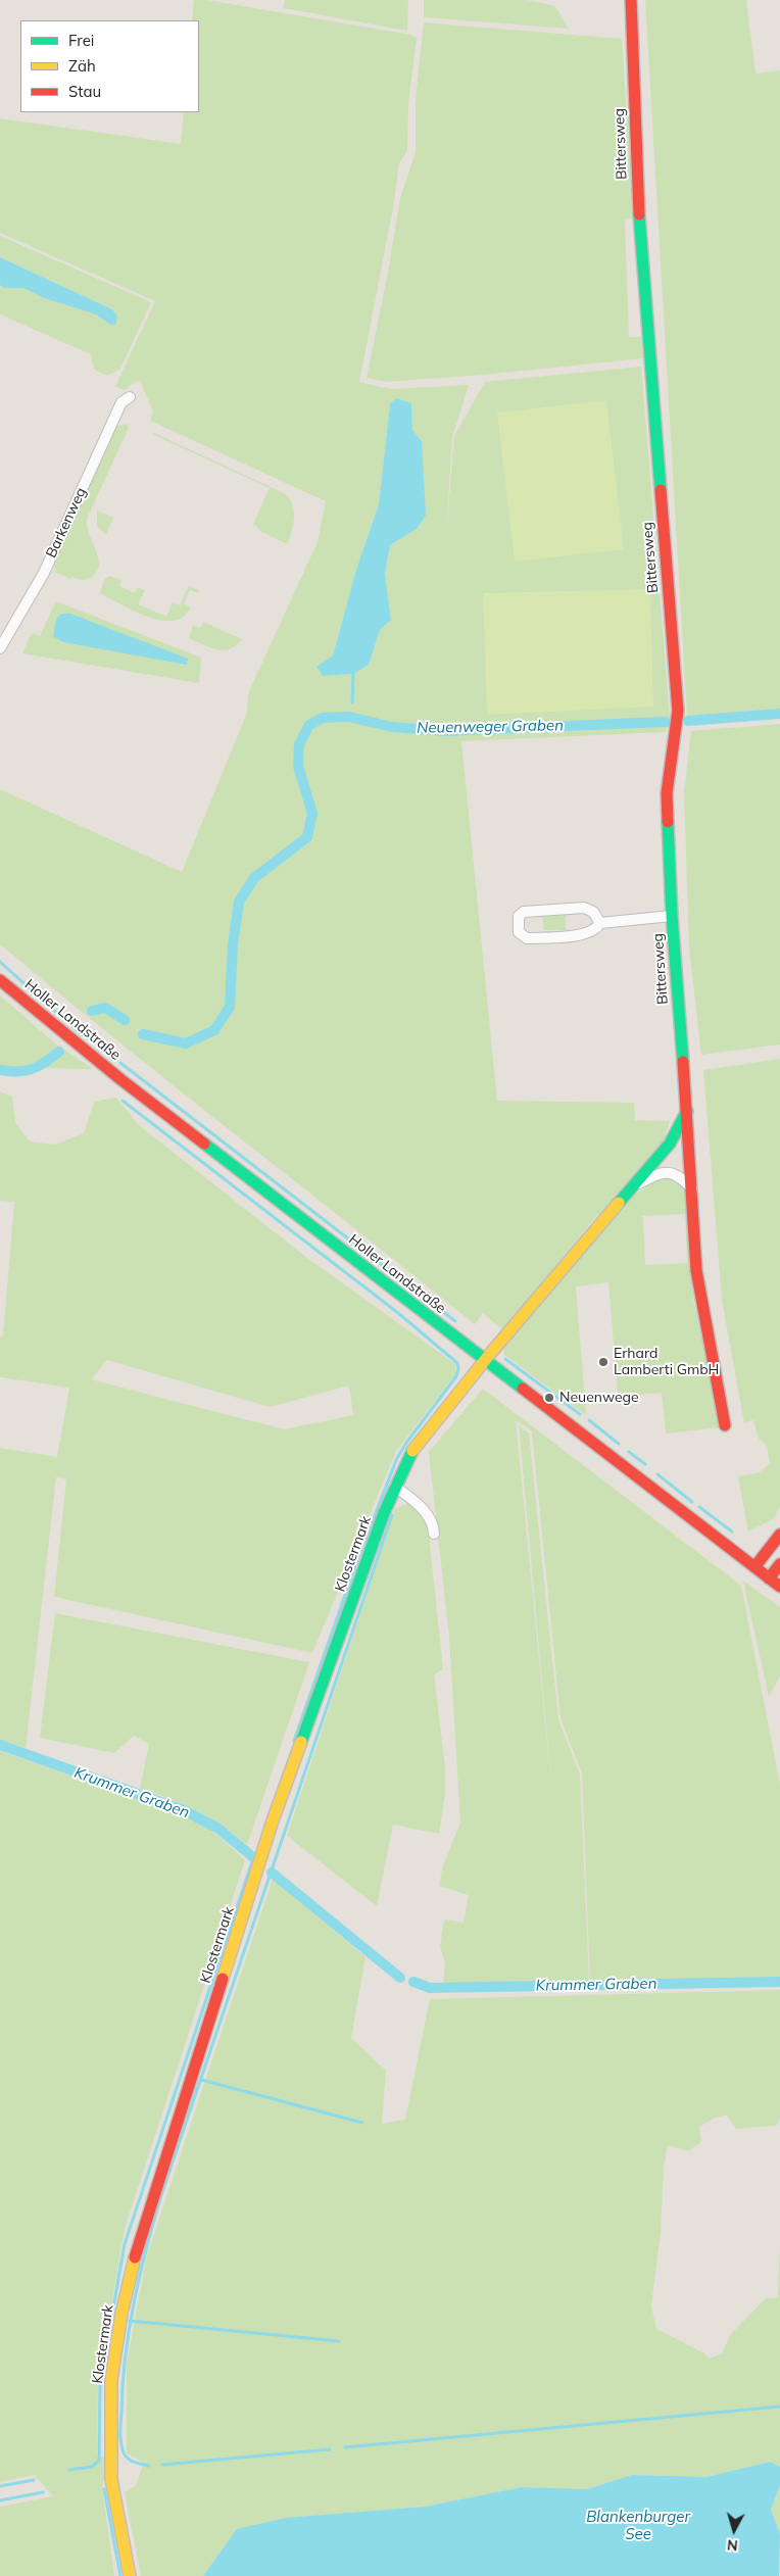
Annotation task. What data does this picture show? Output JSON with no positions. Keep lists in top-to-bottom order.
{
  "streets": {
    "main road": ["Bittersweg", "Holler Landstraße", "Klostermark"],
    "street": ["Barkenweg"]
  },
  "crossings": [
    ["Holler Landstraße", "Klostermark"]
  ],
  "water": ["Neuenweger Graben", "Krummer Graben", "Blankenburger See"],
  "places": ["Erhard Lamberti GmbH", "Neuenwege"],
  "legend": ["Frei", "Zäh", "Stau"],
  "north": "bottom"
}
